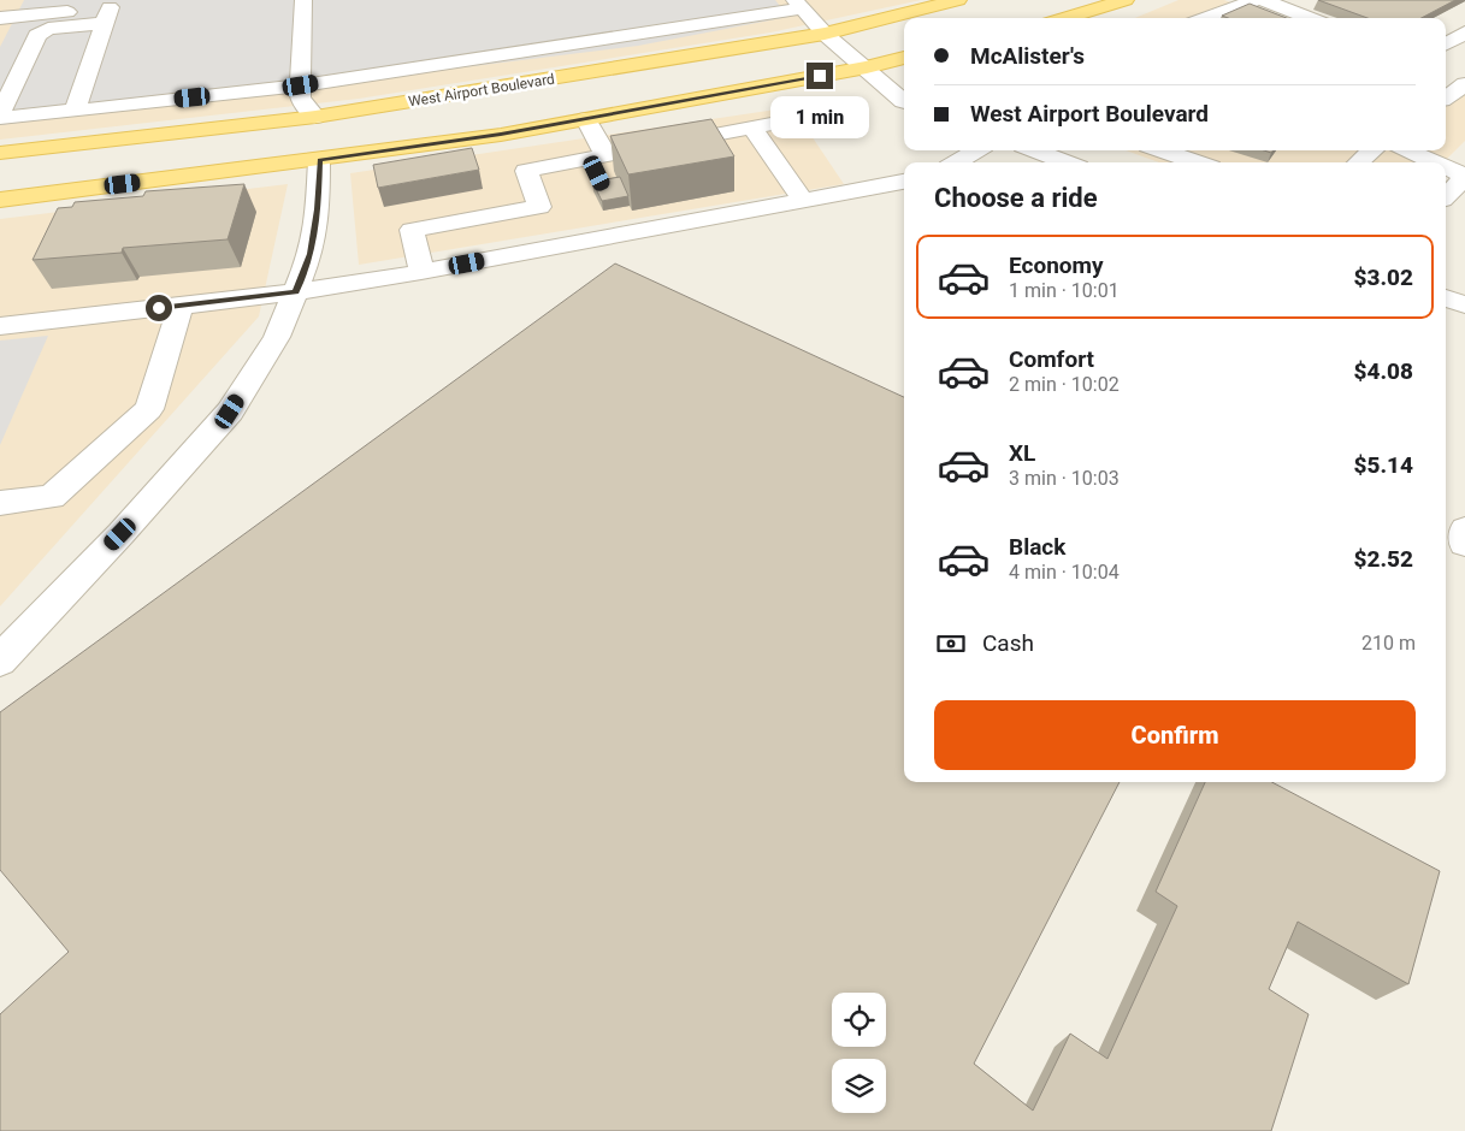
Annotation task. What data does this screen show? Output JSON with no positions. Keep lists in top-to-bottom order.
{
  "streets": {
    "main road": ["West Airport Boulevard"]
  },
  "page": {
    "banner": ["McAlister's", "West Airport Boulevard"],
    "bubble": "1 min",
    "heading": "Choose a ride",
    "list": [
      {
        "name": "Economy",
        "note": "1 min · 10:01",
        "value": "$3.02"
      },
      {
        "name": "Comfort",
        "note": "2 min · 10:02",
        "value": "$4.08"
      },
      {
        "name": "XL",
        "note": "3 min · 10:03",
        "value": "$5.14"
      },
      {
        "name": "Black",
        "note": "4 min · 10:04",
        "value": "$2.52"
      }
    ],
    "pay": ["Cash", "210 m"],
    "buttons": "Confirm"
  }
}
